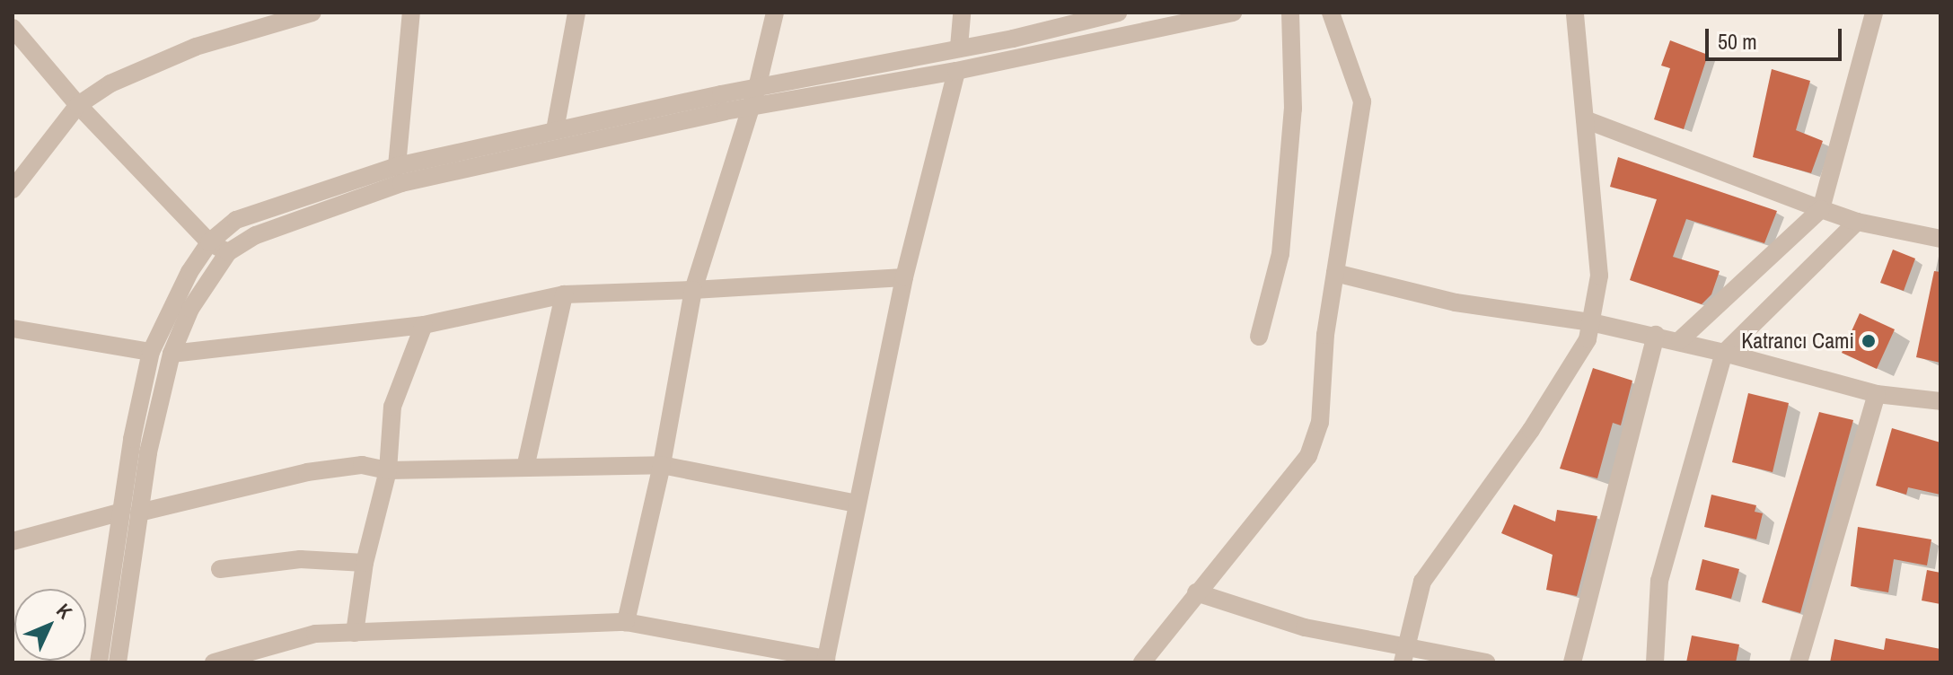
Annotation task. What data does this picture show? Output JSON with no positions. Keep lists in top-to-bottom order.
{
  "places": ["Katrancı Cami"],
  "scale_bar": "50 m",
  "north": "top right"
}
